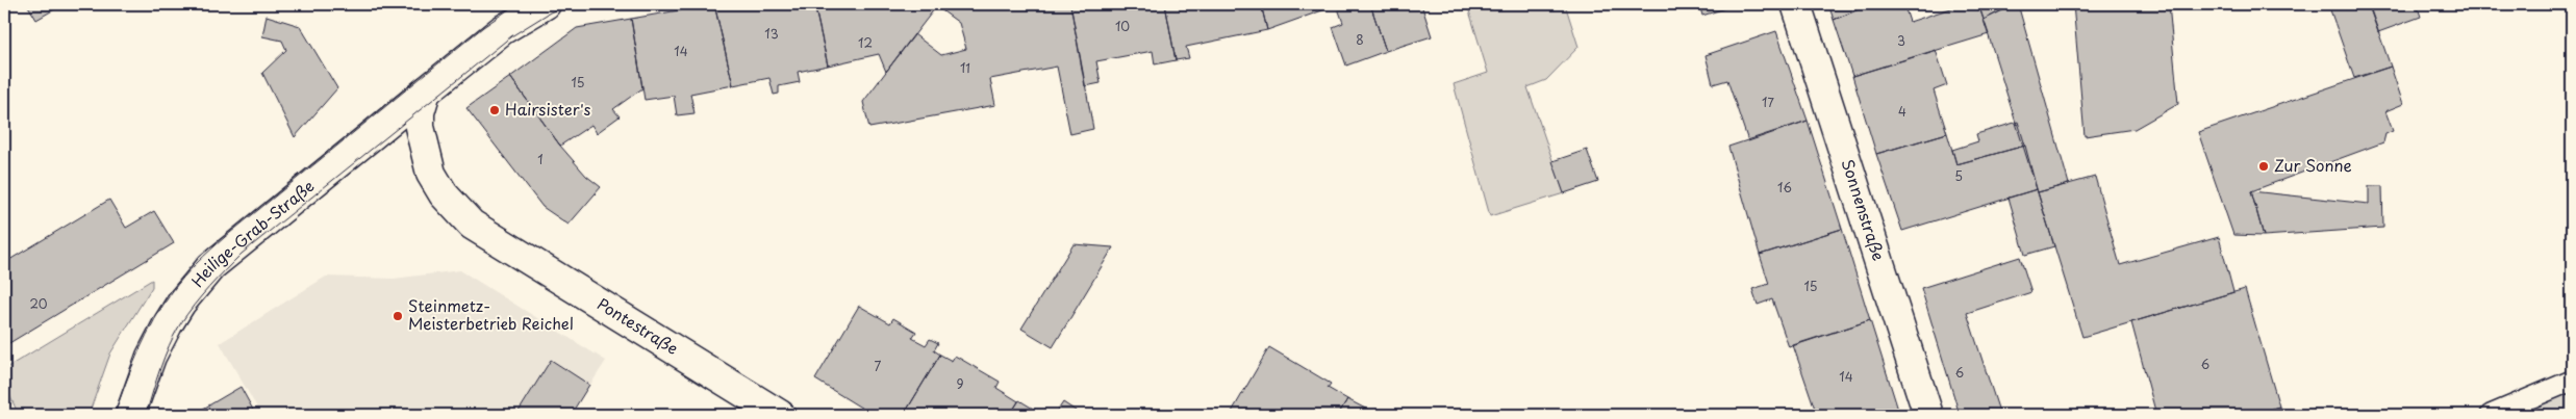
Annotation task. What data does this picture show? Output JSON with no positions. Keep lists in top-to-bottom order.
{
  "streets": {
    "street": ["Sonnenstraße", "Heilige-Grab-Straße", "Pontestraße"]
  },
  "crossings": [
    ["Heilige-Grab-Straße", "Pontestraße"]
  ],
  "places": ["Hairsister's", "Zur Sonne", "Steinmetz- Meisterbetrieb Reichel"],
  "house_numbers": [
    "10",
    "13",
    "8",
    "3",
    "12",
    "14",
    "11",
    "15",
    "17",
    "4",
    "1",
    "5",
    "16",
    "15",
    "20",
    "6",
    "7",
    "6",
    "14",
    "9"
  ]
}
